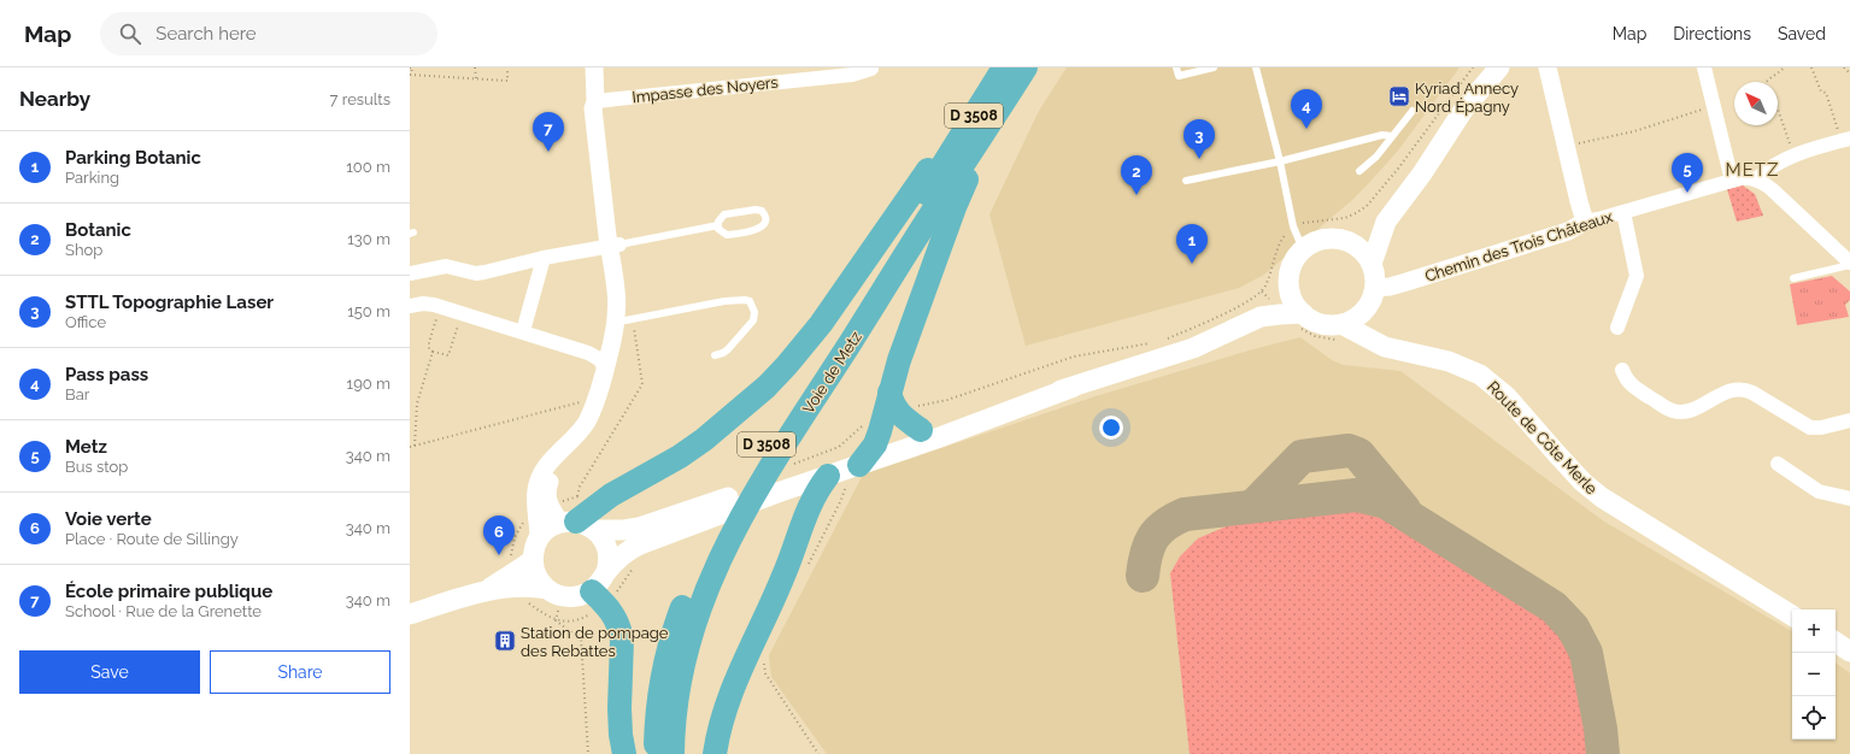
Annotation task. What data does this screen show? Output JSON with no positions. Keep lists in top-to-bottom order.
{
  "streets": {
    "highway": ["D 3508", "Voie de Metz"],
    "main road": ["Route de Côte Merle"],
    "street": ["Impasse des Noyers", "Chemin des Trois Châteaux"]
  },
  "crossings": [
    ["Chemin des Trois Châteaux", "Route de Côte Merle"]
  ],
  "districts": ["METZ"],
  "places": {
    "hotel": ["Kyriad Annecy Nord Épagny"],
    "building": ["Station de pompage des Rebattes"]
  },
  "north": "top left",
  "page": {
    "header": "Map",
    "search": "Search here",
    "nav": ["Map", "Directions", "Saved"],
    "heading": ["Nearby", "7 results"],
    "pins": [
      "4",
      "7",
      "3",
      "5",
      "2",
      "1",
      "6"
    ],
    "list": [
      {
        "mark": "1",
        "name": "Parking Botanic",
        "note": "Parking",
        "value": "100 m"
      },
      {
        "mark": "2",
        "name": "Botanic",
        "note": "Shop",
        "value": "130 m"
      },
      {
        "mark": "3",
        "name": "STTL Topographie Laser",
        "note": "Office",
        "value": "150 m"
      },
      {
        "mark": "4",
        "name": "Pass pass",
        "note": "Bar",
        "value": "190 m"
      },
      {
        "mark": "5",
        "name": "Metz",
        "note": "Bus stop",
        "value": "340 m"
      },
      {
        "mark": "6",
        "name": "Voie verte",
        "note": "Place · Route de Sillingy",
        "value": "340 m"
      },
      {
        "mark": "7",
        "name": "École primaire publique",
        "note": "School · Rue de la Grenette",
        "value": "340 m"
      }
    ],
    "map_buttons": ["+", "−"],
    "buttons": ["Save", "Share"]
  }
}
